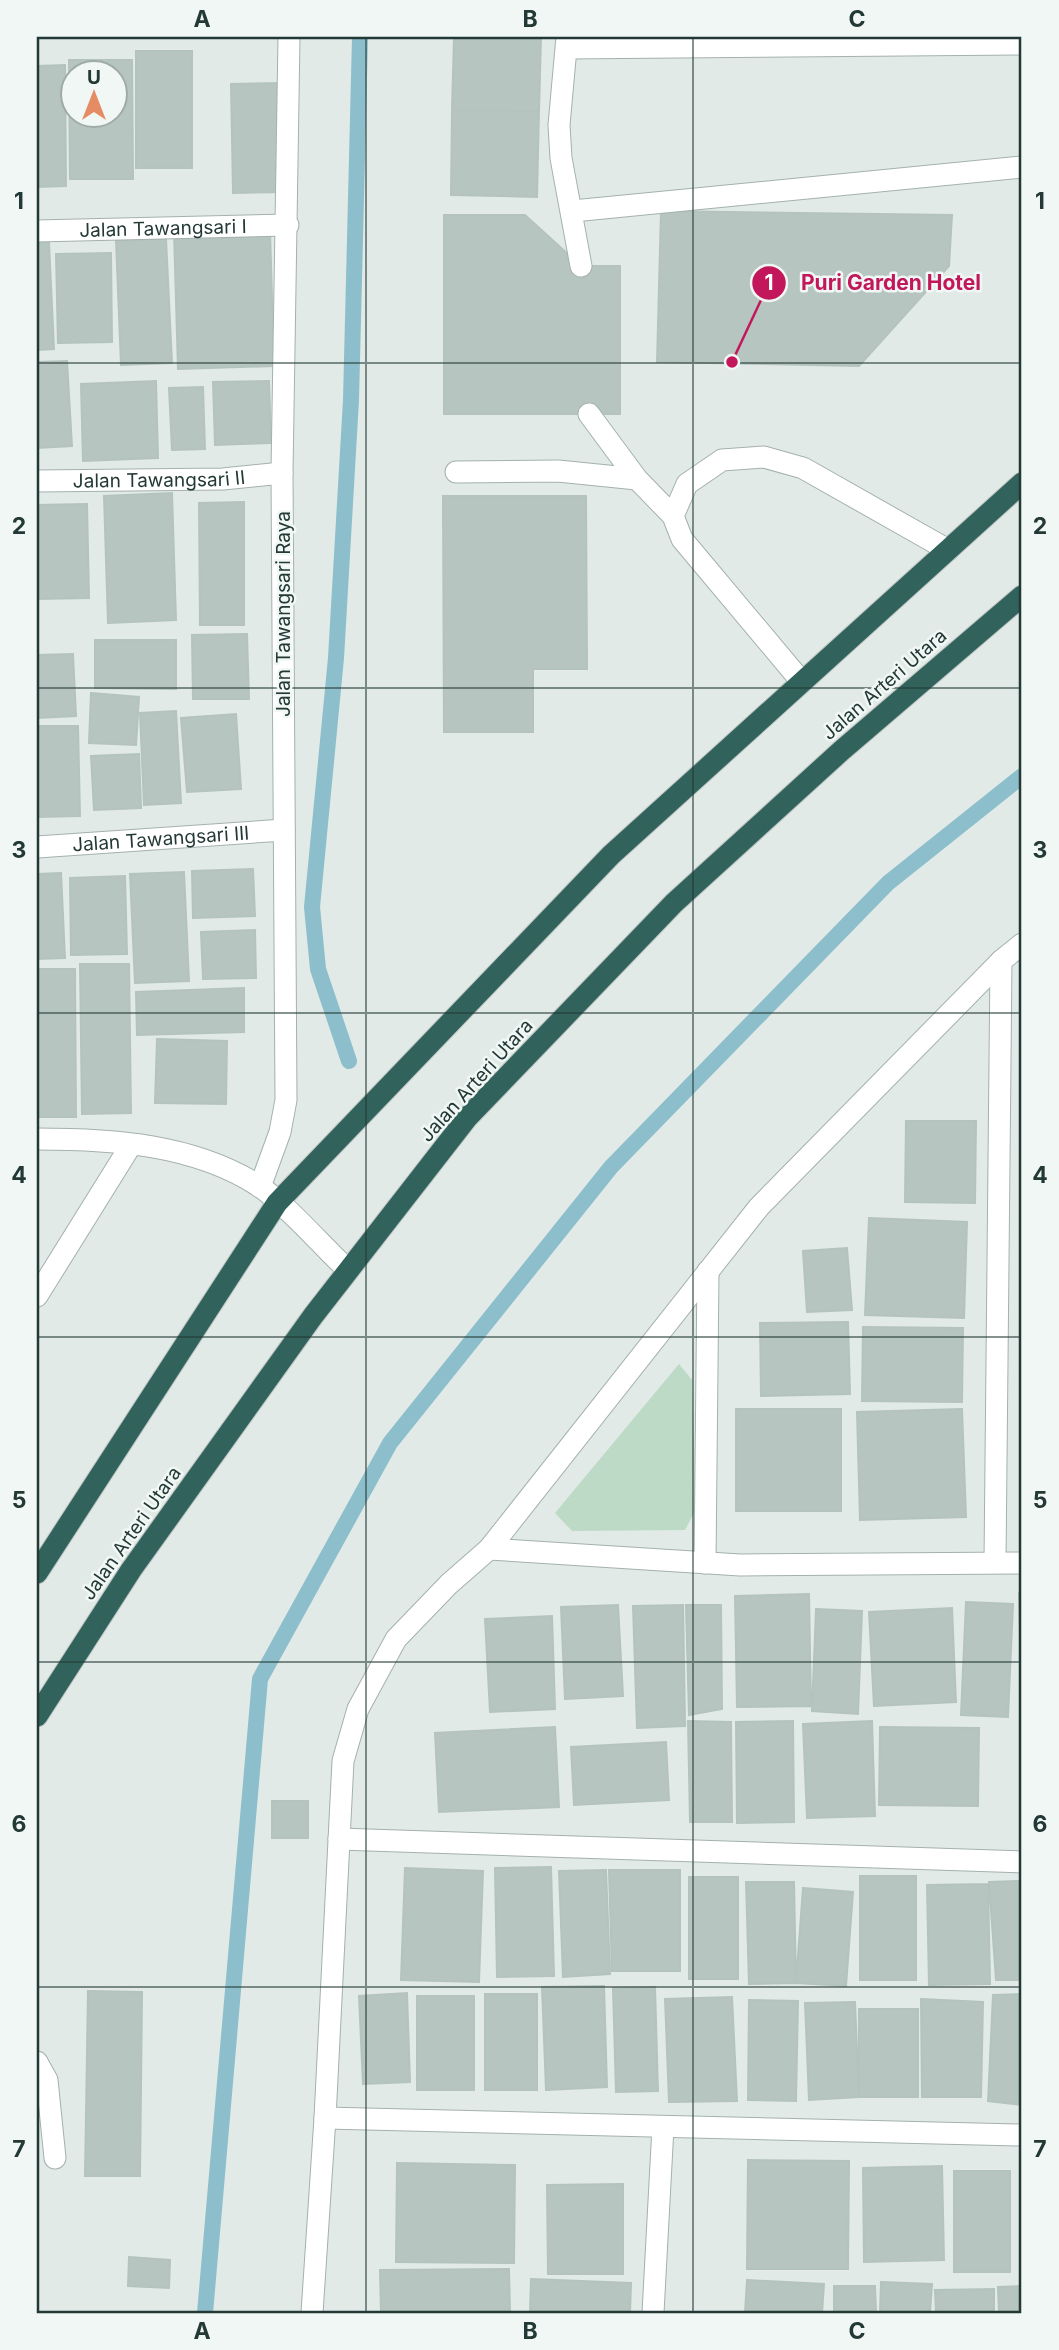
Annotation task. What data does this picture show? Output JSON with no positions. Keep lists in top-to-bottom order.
{
  "streets": {
    "highway": ["Jalan Arteri Utara"],
    "street": [
      "Jalan Tawangsari I",
      "Jalan Tawangsari II",
      "Jalan Tawangsari Raya",
      "Jalan Tawangsari III"
    ]
  },
  "crossings": [
    ["Jalan Tawangsari I", "Jalan Tawangsari Raya"],
    ["Jalan Tawangsari II", "Jalan Tawangsari Raya"],
    ["Jalan Tawangsari Raya", "Jalan Tawangsari III"]
  ],
  "places": ["Puri Garden Hotel"],
  "north": "top",
  "grid": {
    "columns": ["A", "B", "C"],
    "rows": [
      "1",
      "2",
      "3",
      "4",
      "5",
      "6",
      "7"
    ]
  }
}
